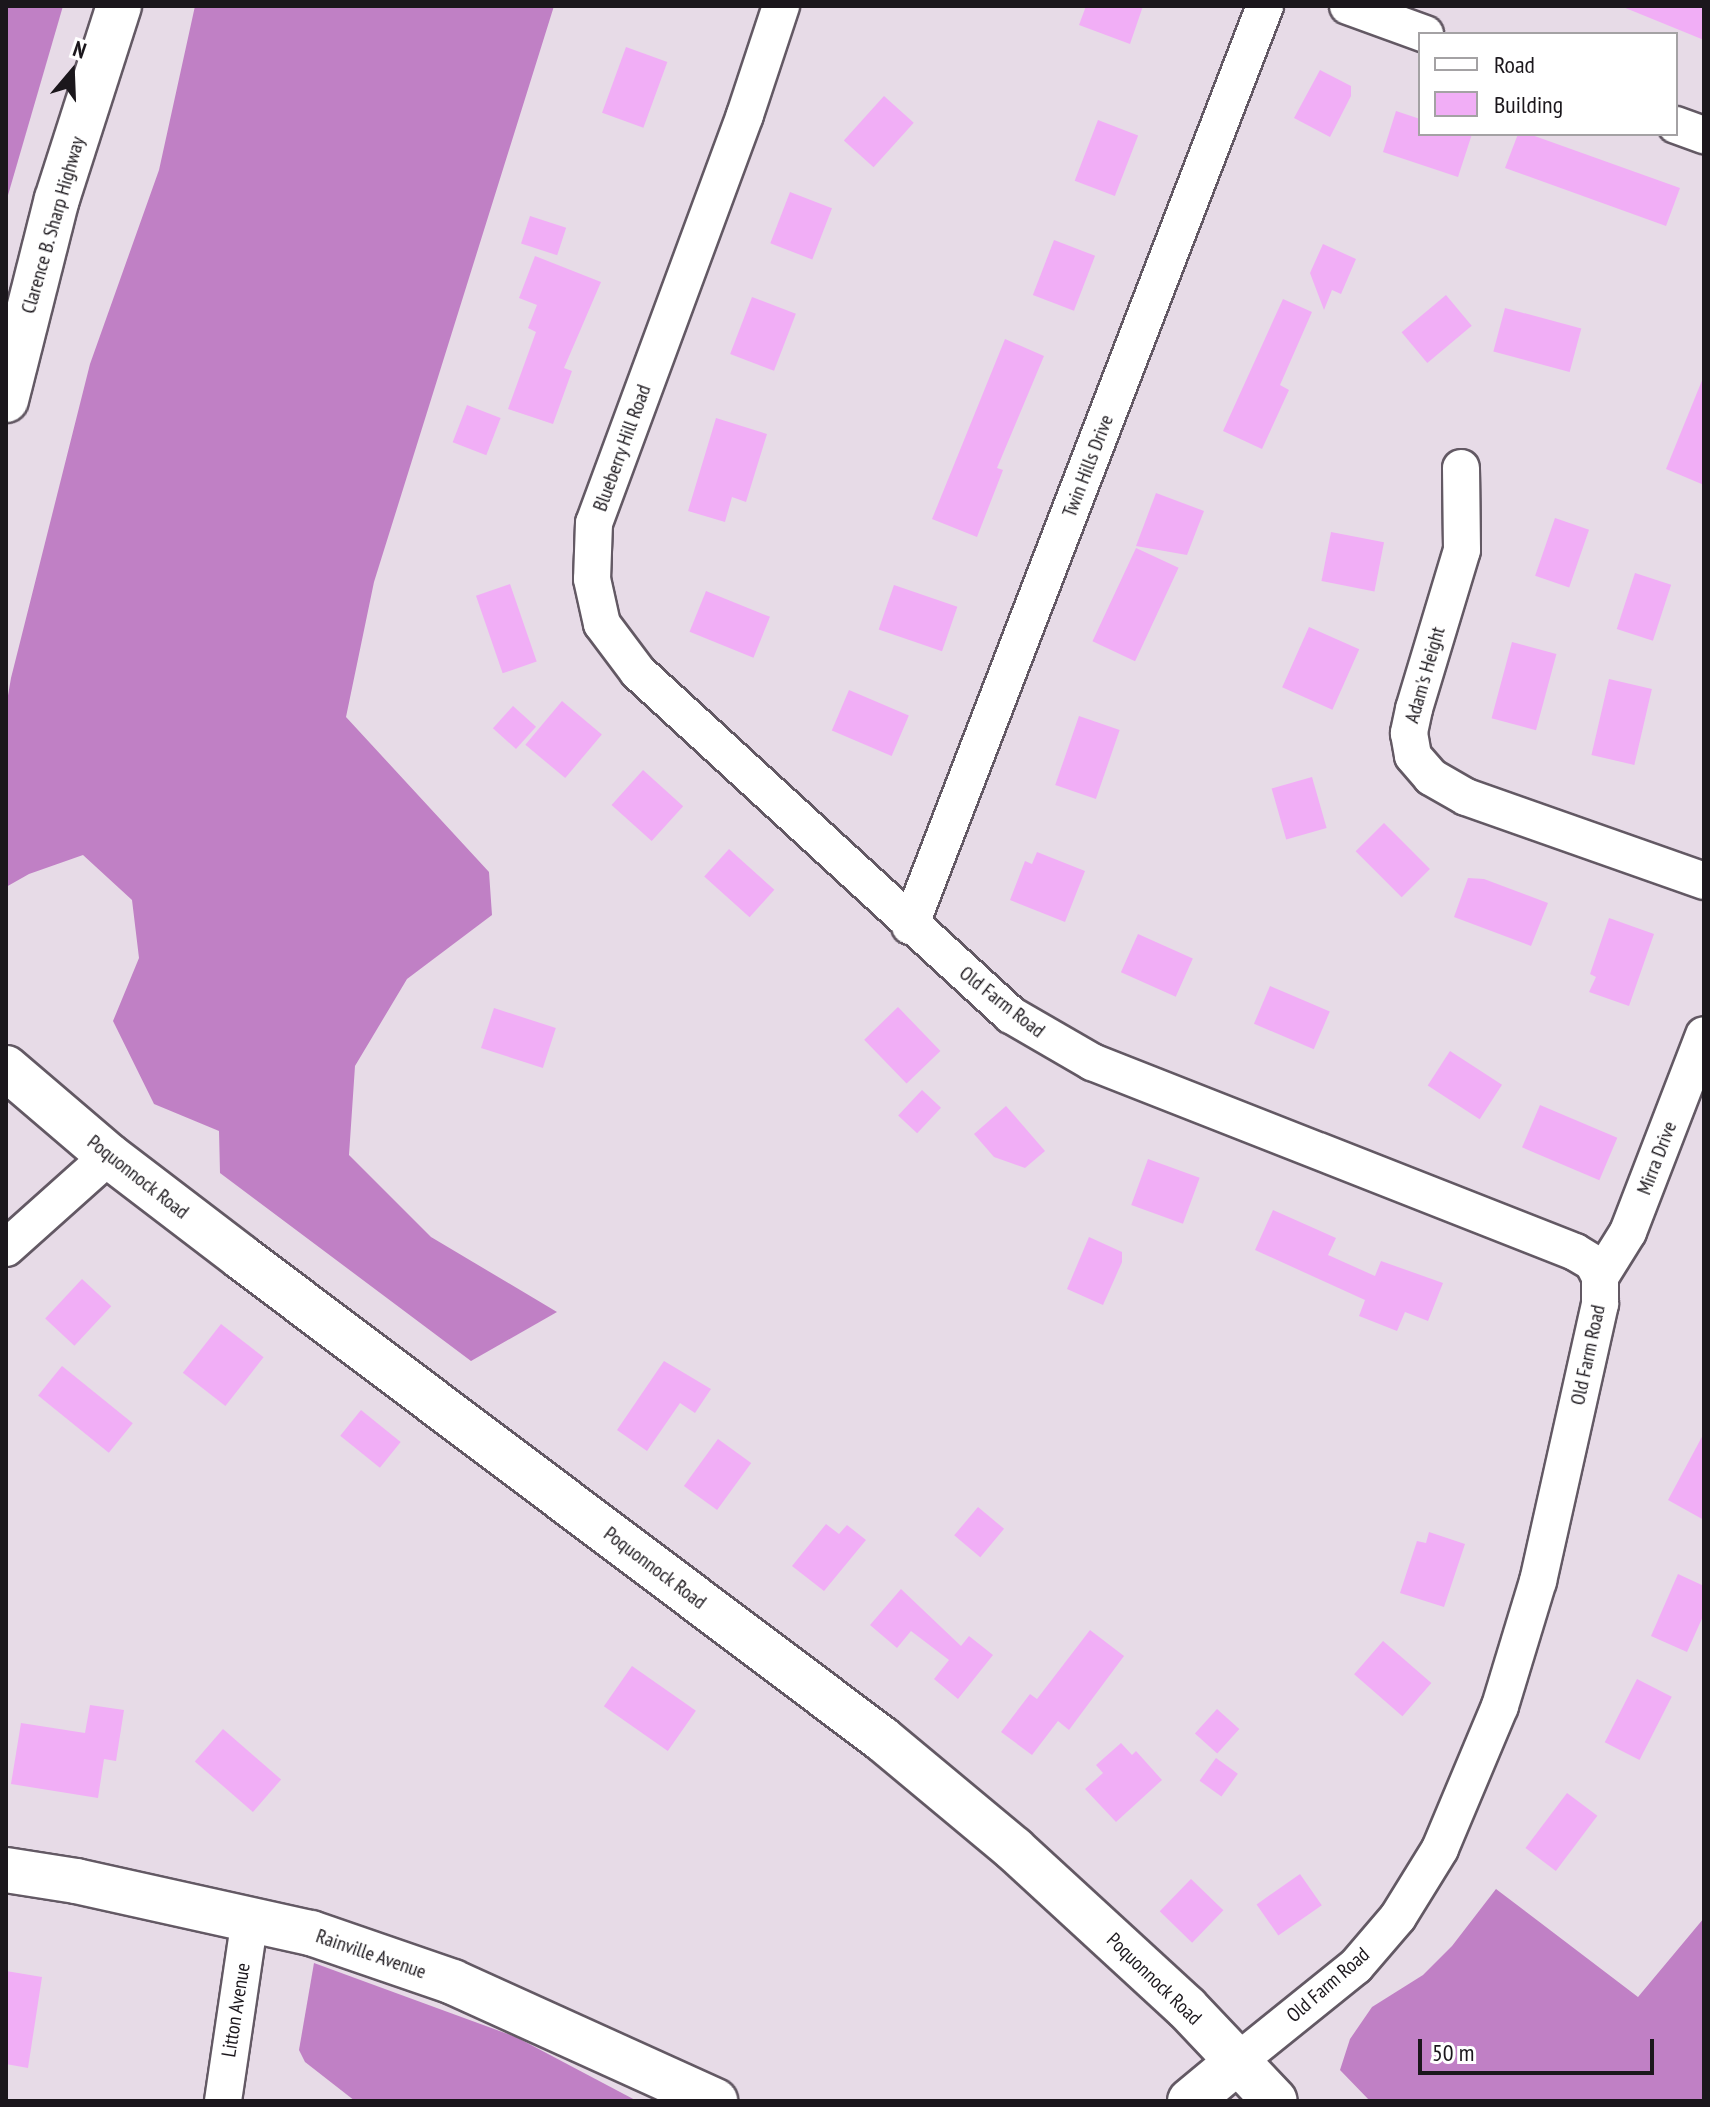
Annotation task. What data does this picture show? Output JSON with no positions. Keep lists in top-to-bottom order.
{
  "streets": {
    "street": [
      "Clarence B. Sharp Highway",
      "Blueberry Hill Road",
      "Twin Hills Drive",
      "Adam's Height",
      "Old Farm Road",
      "Mirra Drive",
      "Poquonnock Road",
      "Rainville Avenue",
      "Litton Avenue"
    ]
  },
  "crossings": [
    ["Blueberry Hill Road", "Twin Hills Drive"],
    ["Blueberry Hill Road", "Old Farm Road"],
    ["Twin Hills Drive", "Old Farm Road"],
    ["Old Farm Road", "Mirra Drive"],
    ["Old Farm Road", "Poquonnock Road"],
    ["Rainville Avenue", "Litton Avenue"]
  ],
  "legend": ["Road", "Building"],
  "scale_bar": "50 m",
  "north": "top"
}
